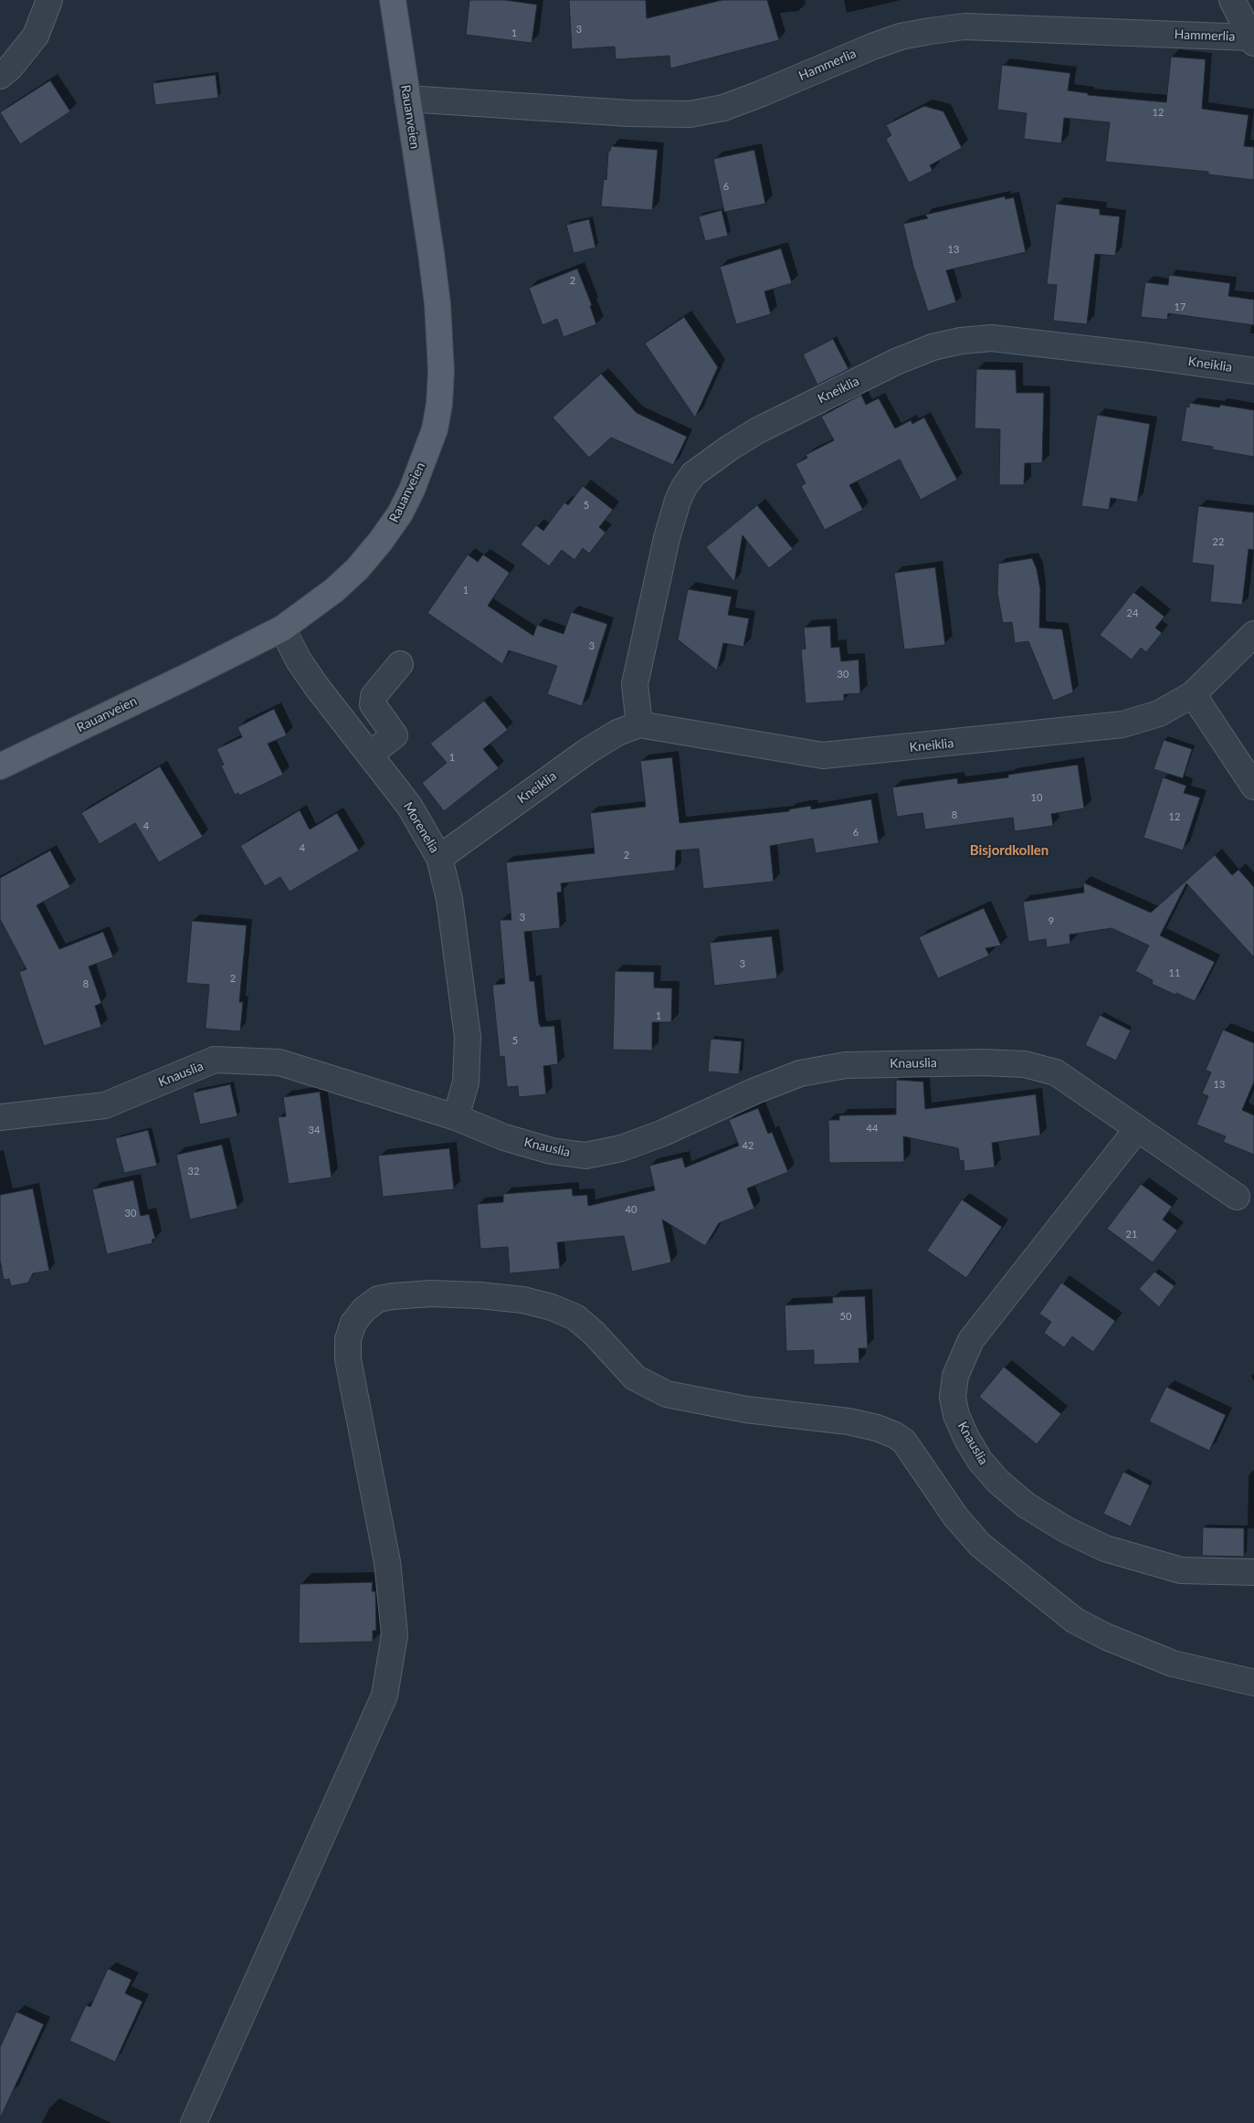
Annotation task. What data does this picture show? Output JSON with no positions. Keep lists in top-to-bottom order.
{
  "streets": {
    "main road": ["Rauanveien"],
    "street": [
      "Hammerlia",
      "Kneiklia",
      "Morenelia",
      "Knauslia"
    ]
  },
  "crossings": [
    ["Hammerlia", "Rauanveien"],
    ["Rauanveien", "Morenelia"],
    ["Kneiklia", "Morenelia"],
    ["Morenelia", "Knauslia"]
  ],
  "districts": ["Bisjordkollen"],
  "house_numbers": [
    "3",
    "1",
    "12",
    "6",
    "13",
    "2",
    "17",
    "5",
    "22",
    "1",
    "24",
    "3",
    "30",
    "1",
    "10",
    "8",
    "12",
    "4",
    "6",
    "4",
    "2",
    "3",
    "9",
    "3",
    "11",
    "2",
    "8",
    "1",
    "5",
    "13",
    "44",
    "34",
    "42",
    "32",
    "40",
    "30",
    "21",
    "50"
  ]
}
